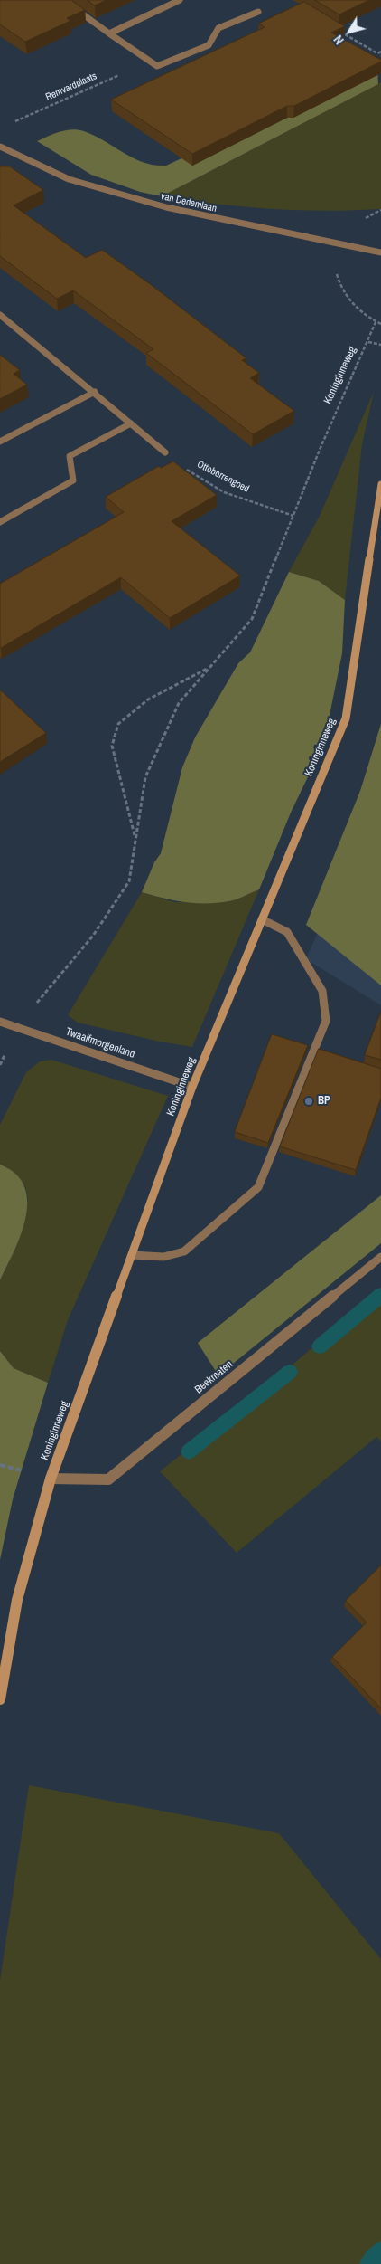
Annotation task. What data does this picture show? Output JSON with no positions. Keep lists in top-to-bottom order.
{
  "streets": {
    "main road": ["Koninginneweg"],
    "street": ["van Dedemlaan", "Twaalfmorgenland", "Beekmaten"],
    "path": ["Remvardplaats", "Ottoborrengoed"]
  },
  "crossings": [
    ["Koninginneweg", "Ottoborrengoed"],
    ["Koninginneweg", "Twaalfmorgenland"],
    ["Koninginneweg", "Beekmaten"]
  ],
  "places": ["BP"],
  "north": "bottom left"
}
